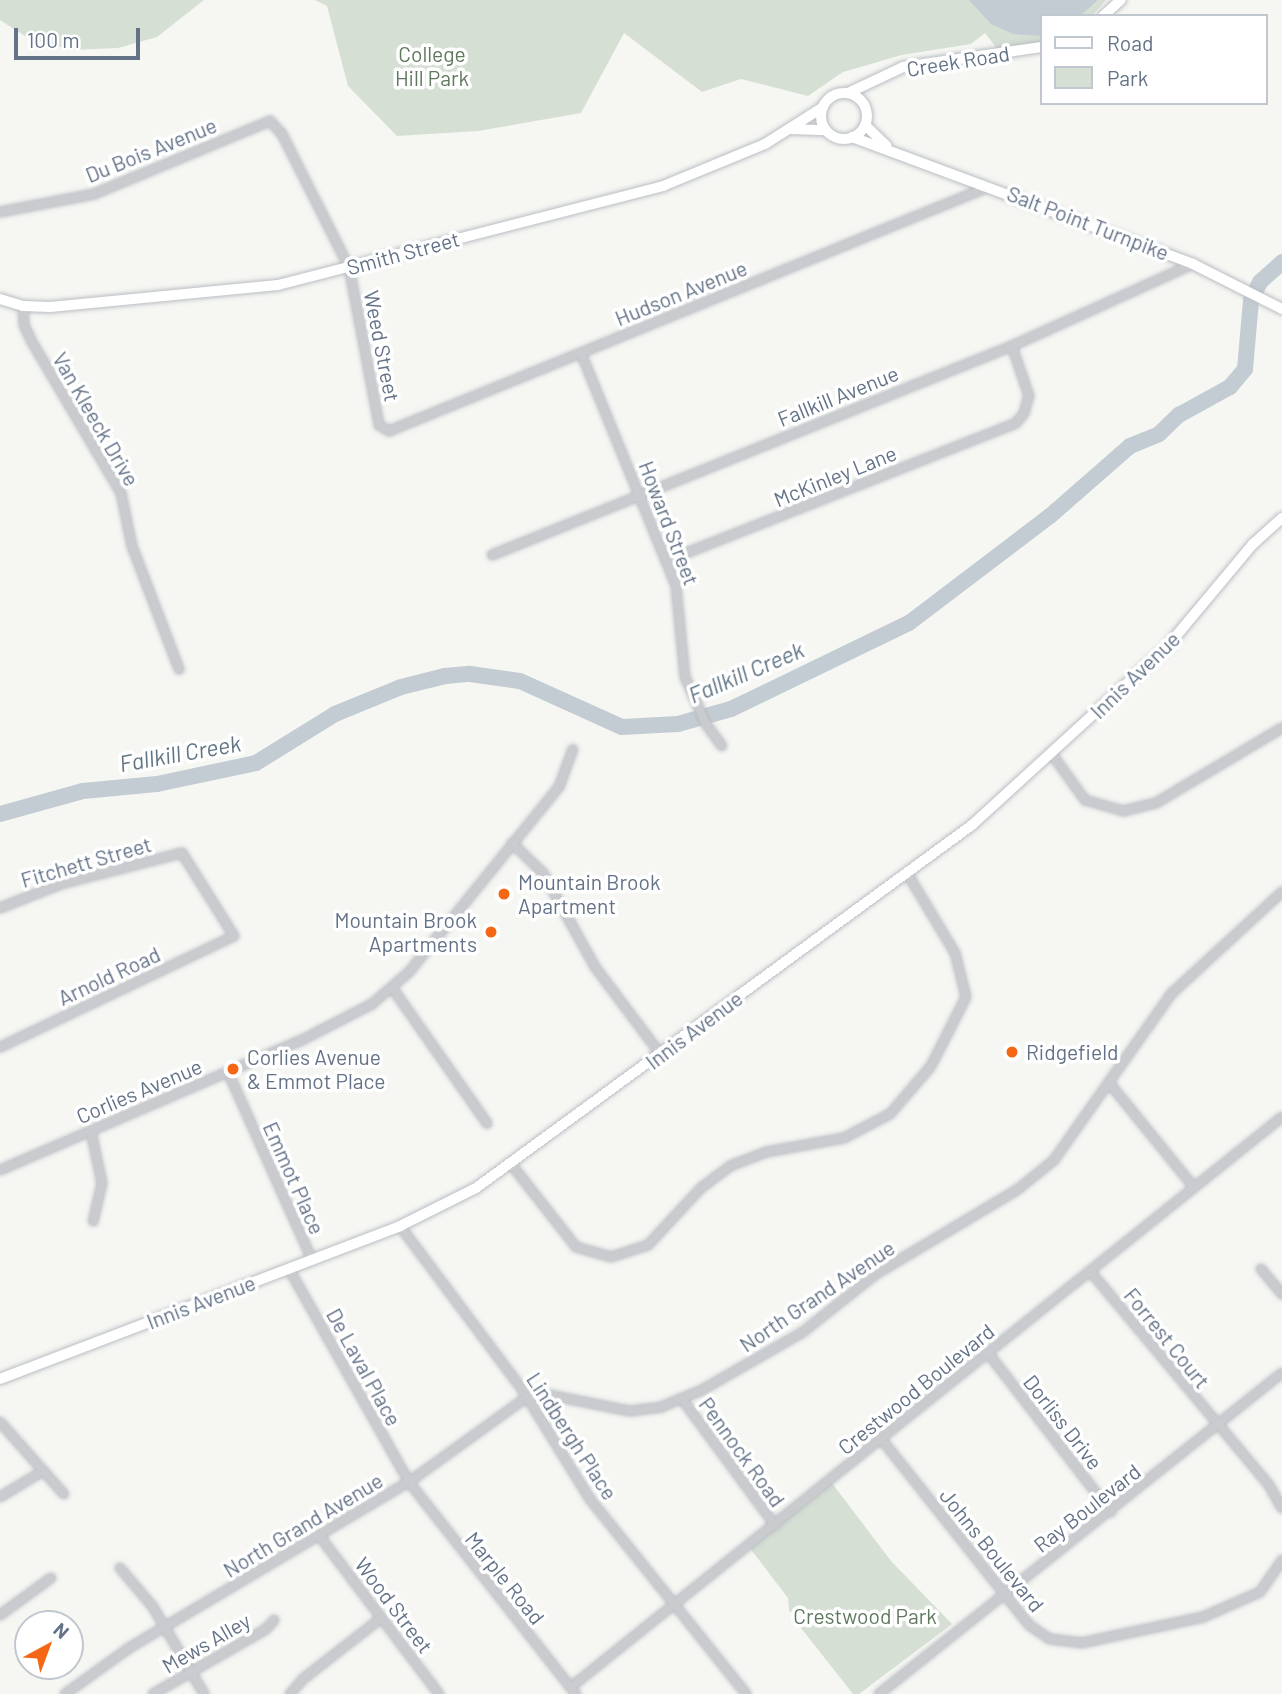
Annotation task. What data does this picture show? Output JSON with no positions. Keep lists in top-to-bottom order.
{
  "streets": {
    "street": [
      "Creek Road",
      "Du Bois Avenue",
      "Salt Point Turnpike",
      "Smith Street",
      "Hudson Avenue",
      "Weed Street",
      "Fallkill Avenue",
      "Van Kleeck Drive",
      "McKinley Lane",
      "Howard Street",
      "Innis Avenue",
      "Fitchett Street",
      "Arnold Road",
      "Corlies Avenue",
      "Emmot Place",
      "North Grand Avenue",
      "Forrest Court",
      "De Laval Place",
      "Crestwood Boulevard",
      "Dorliss Drive",
      "Lindbergh Place",
      "Pennock Road",
      "Ray Boulevard",
      "Johns Boulevard",
      "Marple Road",
      "Wood Street",
      "Mews Alley"
    ]
  },
  "crossings": [
    ["Creek Road", "Salt Point Turnpike"],
    ["Creek Road", "Smith Street"],
    ["Du Bois Avenue", "Weed Street"],
    ["Salt Point Turnpike", "Smith Street"],
    ["Salt Point Turnpike", "Hudson Avenue"],
    ["Salt Point Turnpike", "Fallkill Avenue"],
    ["Smith Street", "Weed Street"],
    ["Smith Street", "Van Kleeck Drive"],
    ["Hudson Avenue", "Weed Street"],
    ["Hudson Avenue", "Howard Street"],
    ["Fallkill Avenue", "McKinley Lane"],
    ["Fallkill Avenue", "Howard Street"],
    ["McKinley Lane", "Howard Street"],
    ["Innis Avenue", "Emmot Place"],
    ["Innis Avenue", "De Laval Place"],
    ["Innis Avenue", "Lindbergh Place"],
    ["Fitchett Street", "Arnold Road"],
    ["Corlies Avenue", "Emmot Place"],
    ["North Grand Avenue", "De Laval Place"],
    ["North Grand Avenue", "Lindbergh Place"],
    ["North Grand Avenue", "Pennock Road"],
    ["North Grand Avenue", "Marple Road"],
    ["North Grand Avenue", "Wood Street"],
    ["Forrest Court", "Crestwood Boulevard"],
    ["Forrest Court", "Ray Boulevard"],
    ["De Laval Place", "Marple Road"],
    ["Crestwood Boulevard", "Dorliss Drive"],
    ["Crestwood Boulevard", "Lindbergh Place"],
    ["Crestwood Boulevard", "Pennock Road"],
    ["Crestwood Boulevard", "Johns Boulevard"],
    ["Crestwood Boulevard", "Marple Road"],
    ["Dorliss Drive", "Ray Boulevard"],
    ["Ray Boulevard", "Johns Boulevard"]
  ],
  "water": ["Fallkill Creek"],
  "parks": ["College Hill Park", "Crestwood Park"],
  "places": [
    "Mountain Brook Apartment",
    "Mountain Brook Apartments",
    "Ridgefield",
    "Corlies Avenue & Emmot Place"
  ],
  "legend": ["Road", "Park"],
  "scale_bar": "100 m",
  "north": "top right"
}
